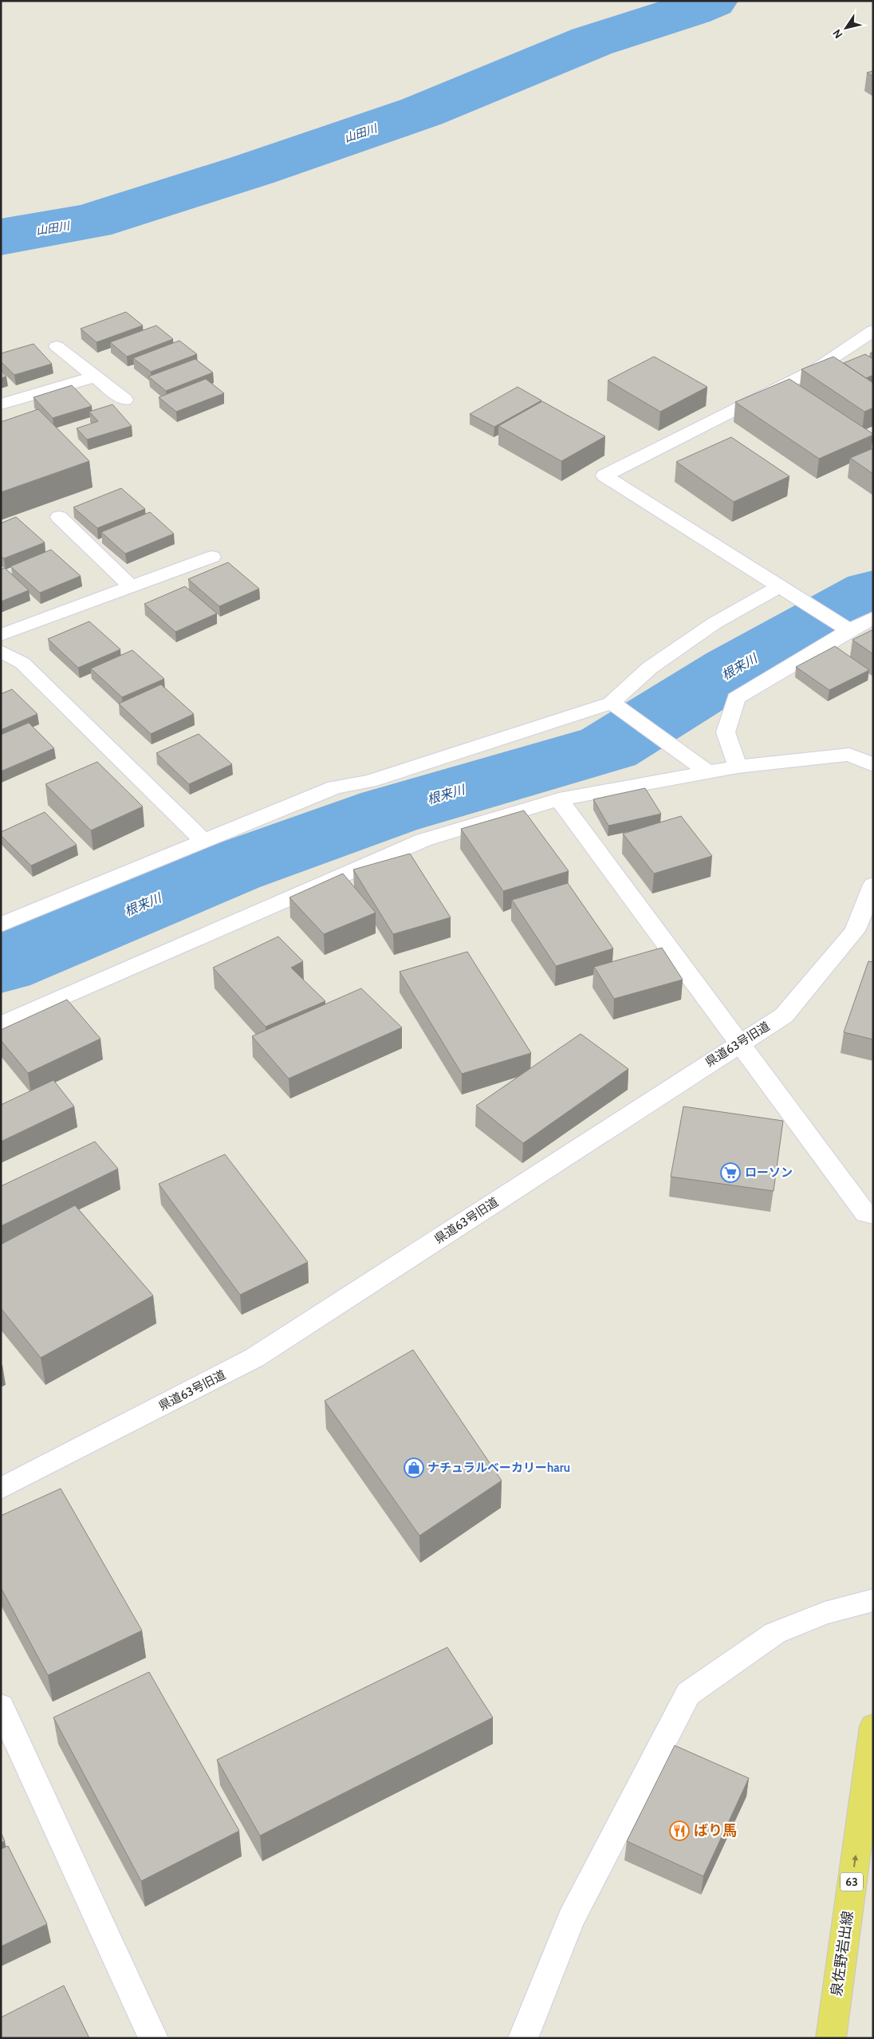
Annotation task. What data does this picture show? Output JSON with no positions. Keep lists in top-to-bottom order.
{
  "streets": {
    "main road": ["63", "泉佐野岩出線"],
    "street": ["県道63号旧道"]
  },
  "one_way": ["泉佐野岩出線"],
  "water": ["山田川", "根来川"],
  "places": {
    "supermarket": ["ローソン"],
    "shop": ["ナチュラルベーカリーharu"],
    "restaurant": ["ばり馬"]
  },
  "north": "bottom left"
}
